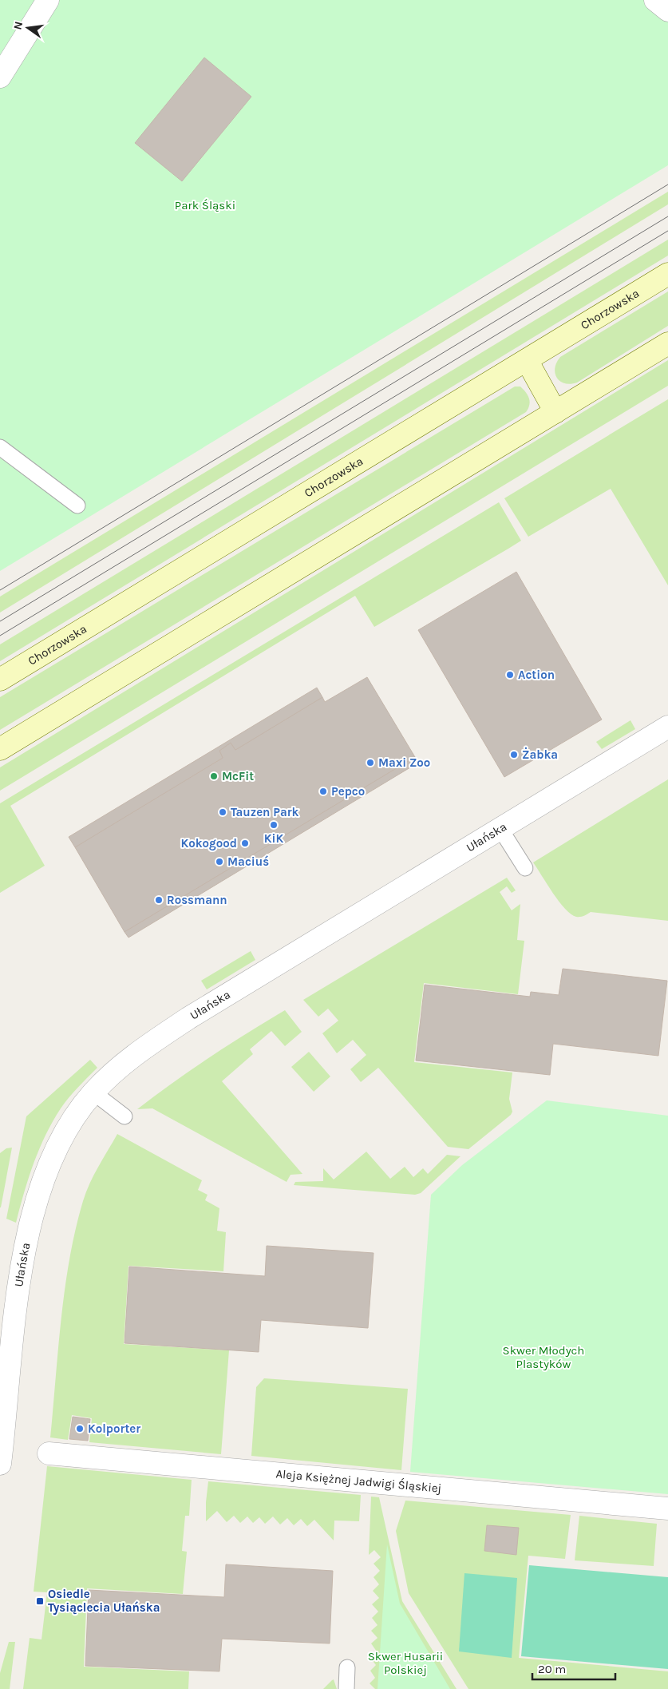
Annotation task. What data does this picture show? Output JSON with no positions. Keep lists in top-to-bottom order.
{
  "streets": {
    "main road": ["Chorzowska"],
    "street": ["Ułańska", "Aleja Księżnej Jadwigi Śląskiej"]
  },
  "parks": ["Park Śląski", "Skwer Młodych Plastyków", "Skwer Husarii Polskiej"],
  "places": {
    "other": [
      "Action",
      "Żabka",
      "Maxi Zoo",
      "McFit",
      "Pepco",
      "Tauzen Park",
      "KiK",
      "Kokogood",
      "Maciuś",
      "Rossmann",
      "Kolporter"
    ],
    "transit": ["Osiedle Tysiąclecia Ułańska"]
  },
  "scale_bar": "20 m",
  "north": "left"
}
